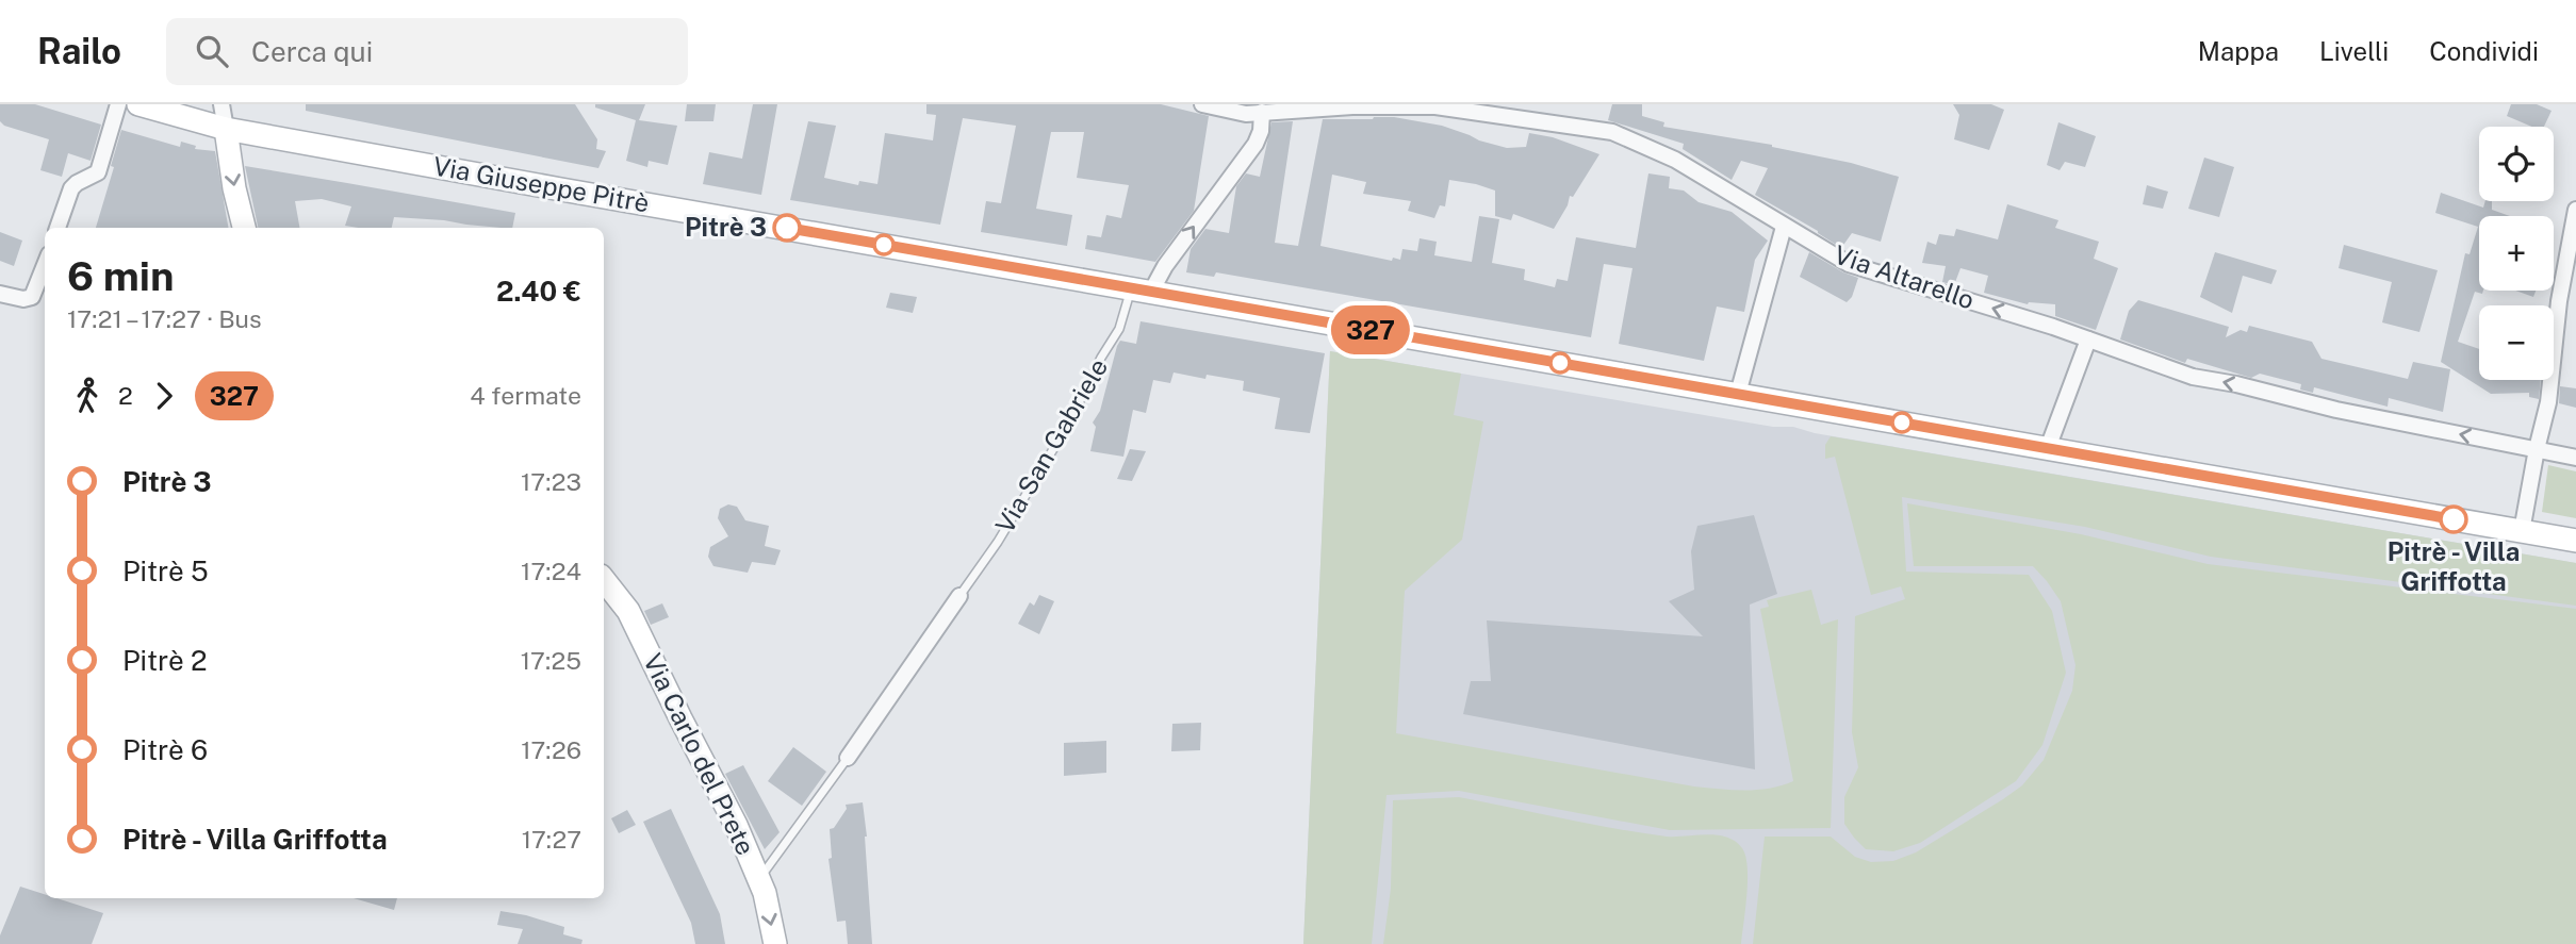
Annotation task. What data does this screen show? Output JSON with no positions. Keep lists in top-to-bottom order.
{
  "streets": {
    "street": [
      "Via Giuseppe Pitrè",
      "Via Altarello",
      "Via San Gabriele",
      "Via Carlo del Prete"
    ]
  },
  "crossings": [
    ["Via Giuseppe Pitrè", "Via San Gabriele"],
    ["Via Altarello", "Via San Gabriele"]
  ],
  "one_way": ["Via Altarello", "Via San Gabriele"],
  "places": ["Pitrè 3", "Pitrè - Villa Griffotta"],
  "lines": ["bus line 327"],
  "page": {
    "header": "Railo",
    "search": "Cerca qui",
    "nav": ["Mappa", "Livelli", "Condividi"],
    "on_map": "327",
    "map_buttons": ["+", "−"],
    "heading": ["6 min", "17:21 – 17:27 · Bus", "2.40 €"],
    "legs": ["2", "327", "4 fermate"],
    "list": [
      {
        "name": "Pitrè 3",
        "value": "17:23"
      },
      {
        "name": "Pitrè 5",
        "value": "17:24"
      },
      {
        "name": "Pitrè 2",
        "value": "17:25"
      },
      {
        "name": "Pitrè 6",
        "value": "17:26"
      },
      {
        "name": "Pitrè - Villa Griffotta",
        "value": "17:27"
      }
    ]
  }
}
